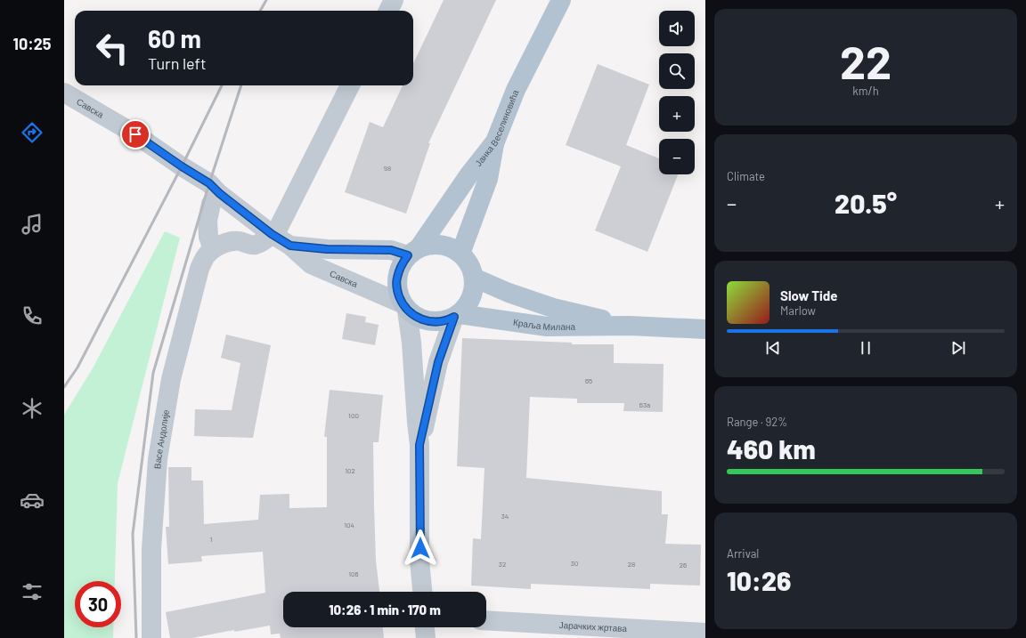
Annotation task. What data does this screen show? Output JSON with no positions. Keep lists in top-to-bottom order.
{
  "streets": {
    "main road": ["Јанка Веселиновића", "Краља Милана"],
    "street": ["Савска", "Васе Андолије", "Јарачких жртава"]
  },
  "crossings": [
    ["Савска", "Јанка Веселиновића"],
    ["Савска", "Краља Милана"],
    ["Јанка Веселиновића", "Краља Милана"]
  ],
  "house_numbers": [
    "98",
    "65",
    "63a",
    "100",
    "102",
    "34",
    "104",
    "1",
    "30",
    "32",
    "28",
    "26",
    "106"
  ],
  "page": {
    "tabs": "10:25",
    "tile": [
      ["22", "km/h"],
      "Climate",
      ["Range · 92%", "460 km"],
      ["Arrival", "10:26"]
    ],
    "map_buttons": ["+", "−"],
    "turn": ["60 m", "Turn left"],
    "heat": ["−", "20.5°", "+"],
    "song": ["Slow Tide", "Marlow"],
    "limit": "30",
    "trip": "10:26 · 1 min · 170 m"
  }
}
